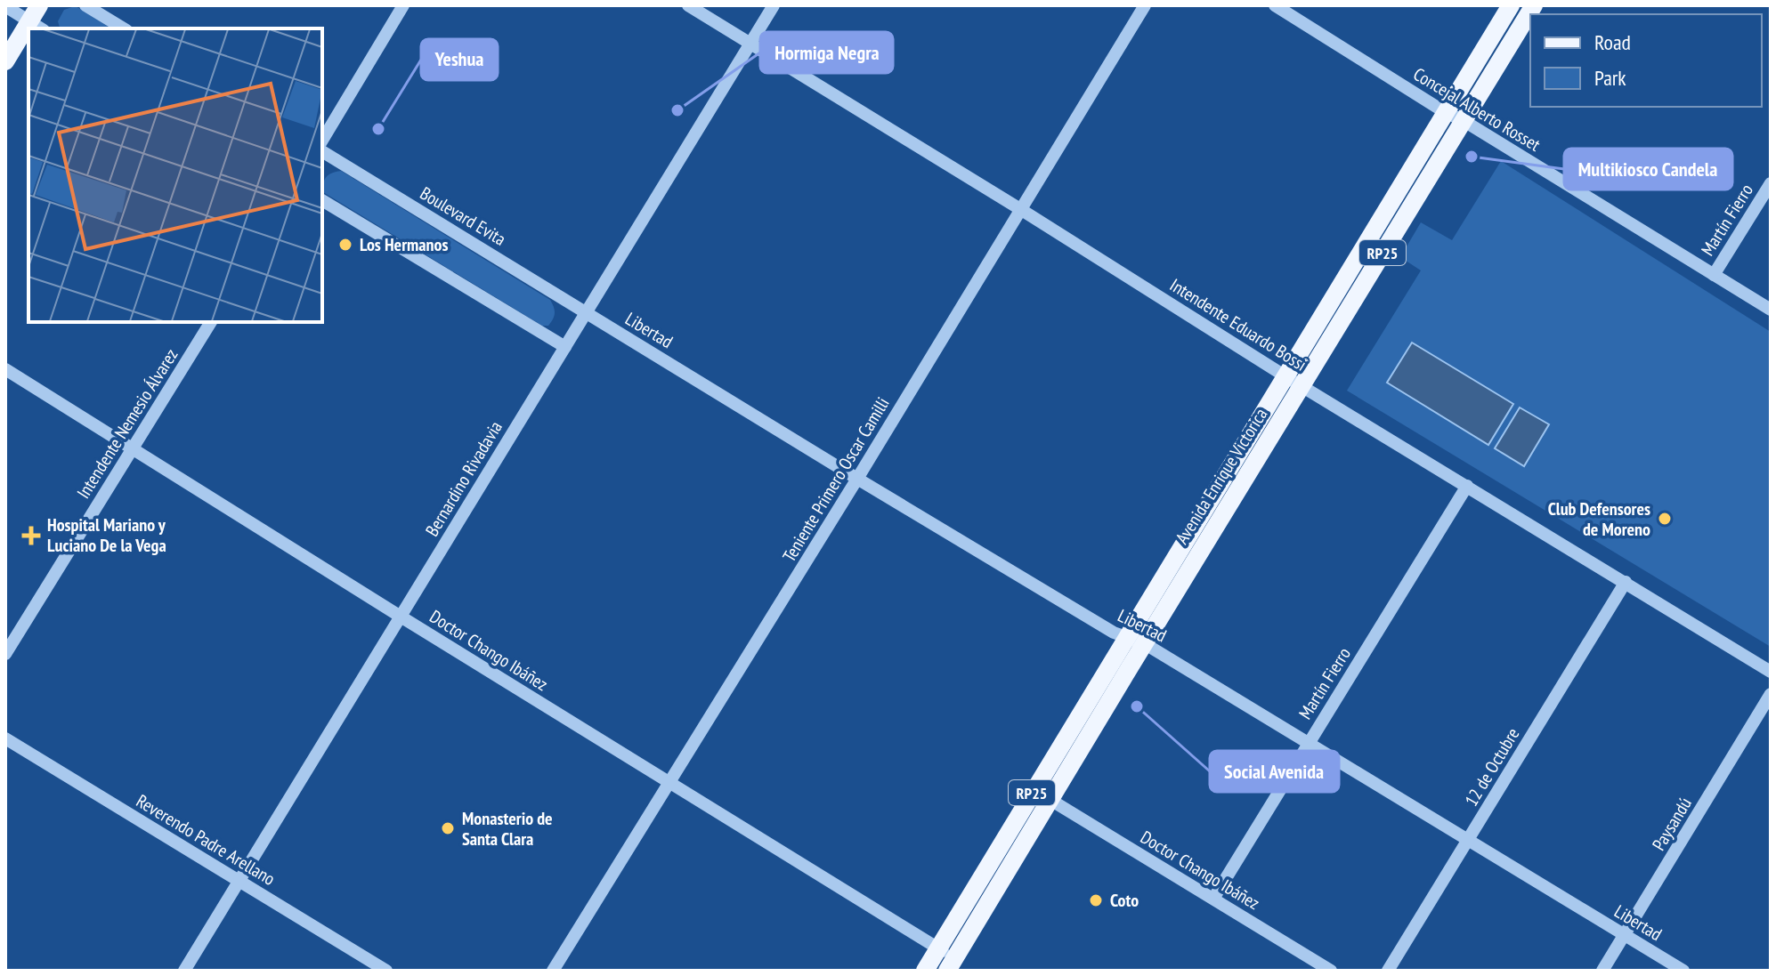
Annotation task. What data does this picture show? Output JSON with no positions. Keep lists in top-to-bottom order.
{
  "streets": {
    "main road": ["RP25", "Avenida Enrique Victorica"],
    "street": [
      "Concejal Alberto Rosset",
      "Boulevard Evita",
      "Martín Fierro",
      "Intendente Eduardo Bossi",
      "Libertad",
      "Intendente Nemesio Álvarez",
      "Bernardino Rivadavia",
      "Teniente Primero Oscar Camilli",
      "Doctor Chango Ibáñez",
      "12 de Octubre",
      "Paysandú",
      "Reverendo Padre Arellano"
    ]
  },
  "crossings": [
    ["Concejal Alberto Rosset", "Martín Fierro"],
    ["Concejal Alberto Rosset", "Avenida Enrique Victorica"],
    ["Boulevard Evita", "Libertad"],
    ["Boulevard Evita", "Bernardino Rivadavia"],
    ["Martín Fierro", "Intendente Eduardo Bossi"],
    ["Martín Fierro", "Libertad"],
    ["Martín Fierro", "Doctor Chango Ibáñez"],
    ["Intendente Eduardo Bossi", "Avenida Enrique Victorica"],
    ["Intendente Eduardo Bossi", "Bernardino Rivadavia"],
    ["Intendente Eduardo Bossi", "Teniente Primero Oscar Camilli"],
    ["Intendente Eduardo Bossi", "12 de Octubre"],
    ["Libertad", "Avenida Enrique Victorica"],
    ["Libertad", "Bernardino Rivadavia"],
    ["Libertad", "Teniente Primero Oscar Camilli"],
    ["Libertad", "12 de Octubre"],
    ["Libertad", "Paysandú"],
    ["Intendente Nemesio Álvarez", "Doctor Chango Ibáñez"],
    ["Avenida Enrique Victorica", "Doctor Chango Ibáñez"],
    ["Bernardino Rivadavia", "Doctor Chango Ibáñez"],
    ["Bernardino Rivadavia", "Reverendo Padre Arellano"],
    ["Teniente Primero Oscar Camilli", "Doctor Chango Ibáñez"]
  ],
  "places": {
    "other": [
      "Hormiga Negra",
      "Yeshua",
      "Multikiosco Candela",
      "Los Hermanos",
      "Club Defensores de Moreno",
      "Social Avenida",
      "Monasterio de Santa Clara",
      "Coto"
    ],
    "health": ["Hospital Mariano y Luciano De la Vega"]
  },
  "legend": ["Road", "Park"]
}
